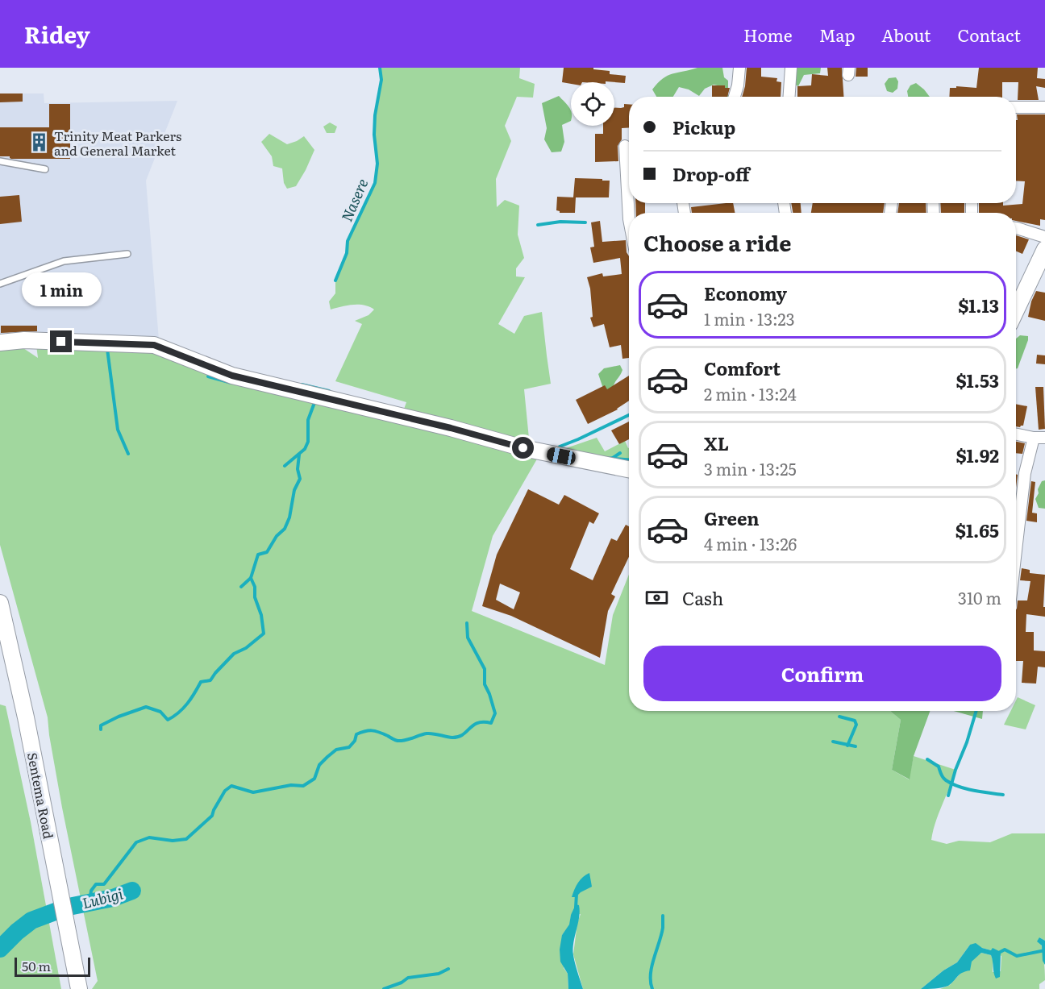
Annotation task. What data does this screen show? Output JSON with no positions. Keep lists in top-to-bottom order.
{
  "streets": {
    "street": ["Sentema Road"]
  },
  "water": ["Nasere", "Lubigi"],
  "places": {
    "building": ["Trinity Meat Parkers and General Market"]
  },
  "scale_bar": "50 m",
  "page": {
    "header": "Ridey",
    "nav": [
      "Home",
      "Map",
      "About",
      "Contact"
    ],
    "banner": ["Pickup", "Drop-off"],
    "heading": "Choose a ride",
    "list": [
      {
        "name": "Economy",
        "note": "1 min · 13:23",
        "value": "$1.13"
      },
      {
        "name": "Comfort",
        "note": "2 min · 13:24",
        "value": "$1.53"
      },
      {
        "name": "XL",
        "note": "3 min · 13:25",
        "value": "$1.92"
      },
      {
        "name": "Green",
        "note": "4 min · 13:26",
        "value": "$1.65"
      }
    ],
    "bubble": "1 min",
    "pay": ["Cash", "310 m"],
    "buttons": "Confirm",
    "scale": "50 m"
  }
}
